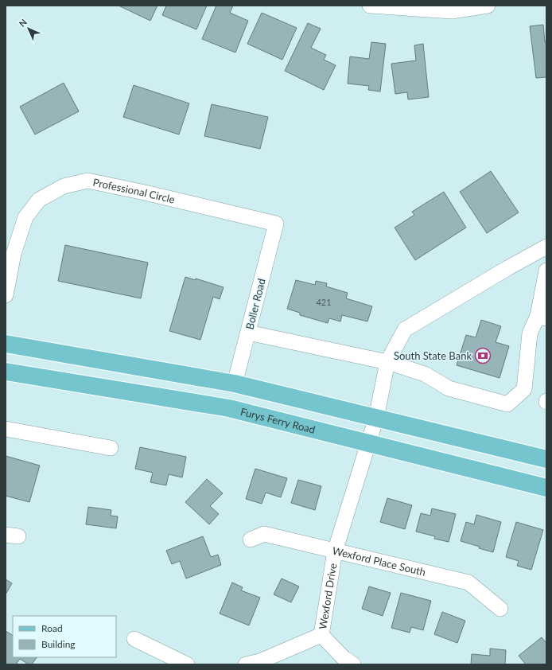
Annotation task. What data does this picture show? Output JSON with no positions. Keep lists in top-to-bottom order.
{
  "streets": {
    "main road": ["Furys Ferry Road"],
    "street": [
      "Professional Circle",
      "Boller Road",
      "Wexford Place South",
      "Wexford Drive"
    ]
  },
  "crossings": [
    ["Professional Circle", "Boller Road"],
    ["Furys Ferry Road", "Wexford Drive"],
    ["Wexford Place South", "Wexford Drive"]
  ],
  "places": {
    "bank": ["South State Bank"]
  },
  "house_numbers": ["421"],
  "legend": ["Road", "Building"],
  "north": "top left"
}
